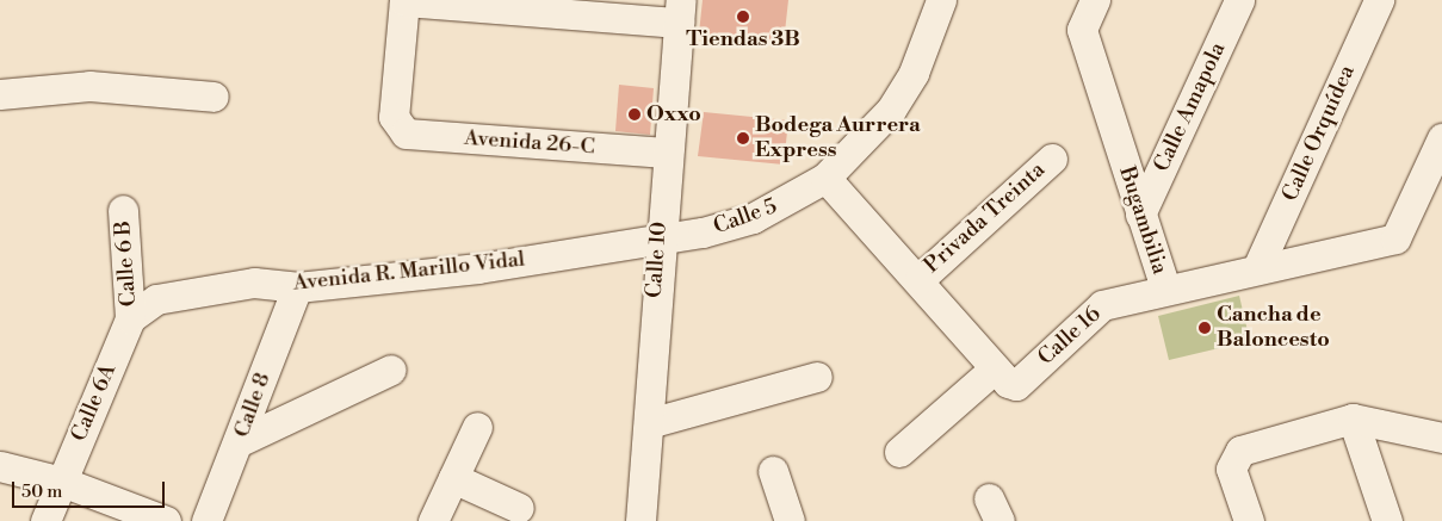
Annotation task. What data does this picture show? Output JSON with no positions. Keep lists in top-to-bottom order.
{
  "streets": {
    "street": [
      "Calle Amapola",
      "Calle Orquídea",
      "Avenida 26-C",
      "Calle 5",
      "Privada Treinta",
      "Bugambilia",
      "Calle 10",
      "Calle 6 B",
      "Avenida R. Marillo Vidal",
      "Calle 16",
      "Calle 6A",
      "Calle 8"
    ]
  },
  "crossings": [
    ["Calle Amapola", "Bugambilia"],
    ["Calle Orquídea", "Bugambilia"],
    ["Avenida 26-C", "Calle 10"],
    ["Calle 5", "Privada Treinta"],
    ["Calle 5", "Calle 10"],
    ["Calle 5", "Avenida R. Marillo Vidal"],
    ["Privada Treinta", "Calle 16"],
    ["Bugambilia", "Calle 16"],
    ["Calle 10", "Avenida R. Marillo Vidal"],
    ["Calle 6 B", "Avenida R. Marillo Vidal"],
    ["Calle 6 B", "Calle 6A"],
    ["Avenida R. Marillo Vidal", "Calle 6A"],
    ["Avenida R. Marillo Vidal", "Calle 8"]
  ],
  "places": [
    "Tiendas 3B",
    "Oxxo",
    "Bodega Aurrera Express",
    "Cancha de Baloncesto"
  ],
  "scale_bar": "50 m"
}
